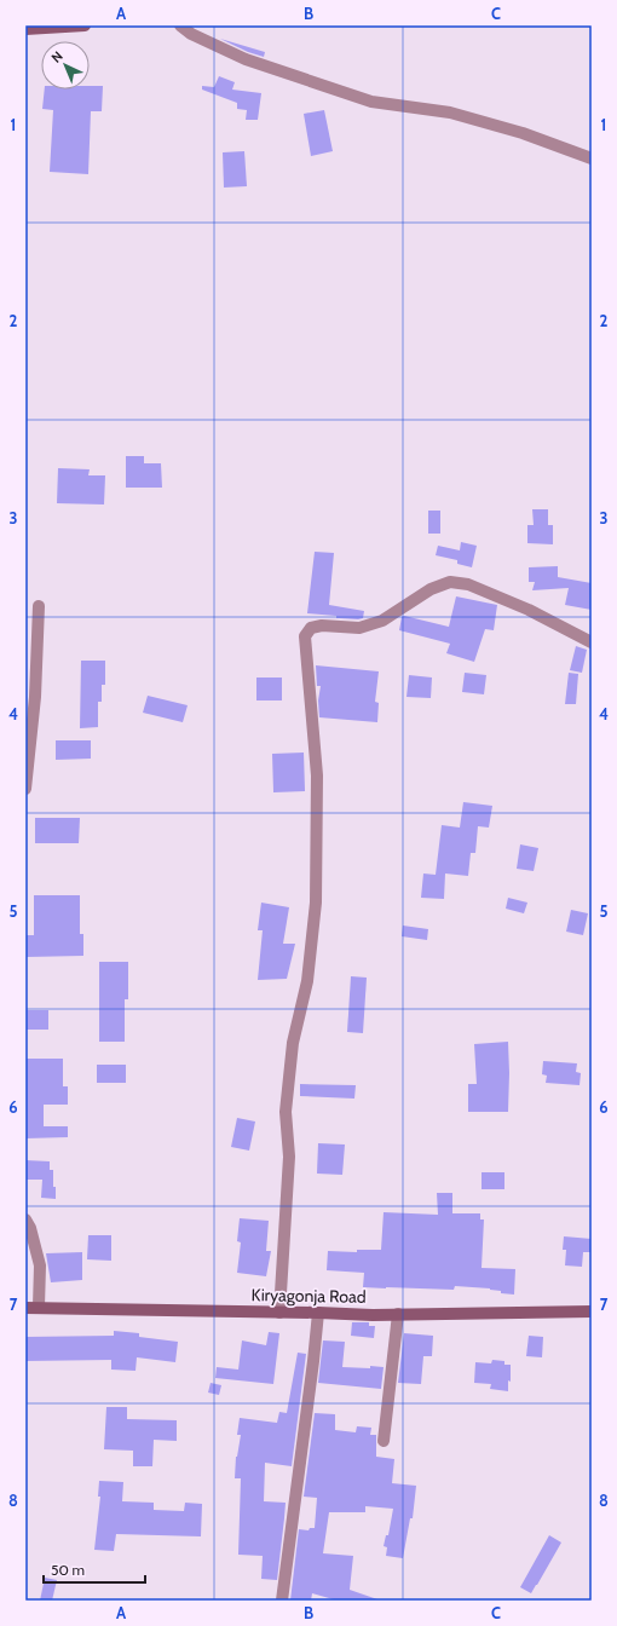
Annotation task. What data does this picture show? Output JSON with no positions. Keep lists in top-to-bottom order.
{
  "streets": {
    "street": ["Kiryagonja Road"]
  },
  "scale_bar": "50 m",
  "north": "top left",
  "grid": {
    "columns": ["A", "B", "C"],
    "rows": [
      "1",
      "2",
      "3",
      "4",
      "5",
      "6",
      "7",
      "8"
    ]
  }
}
